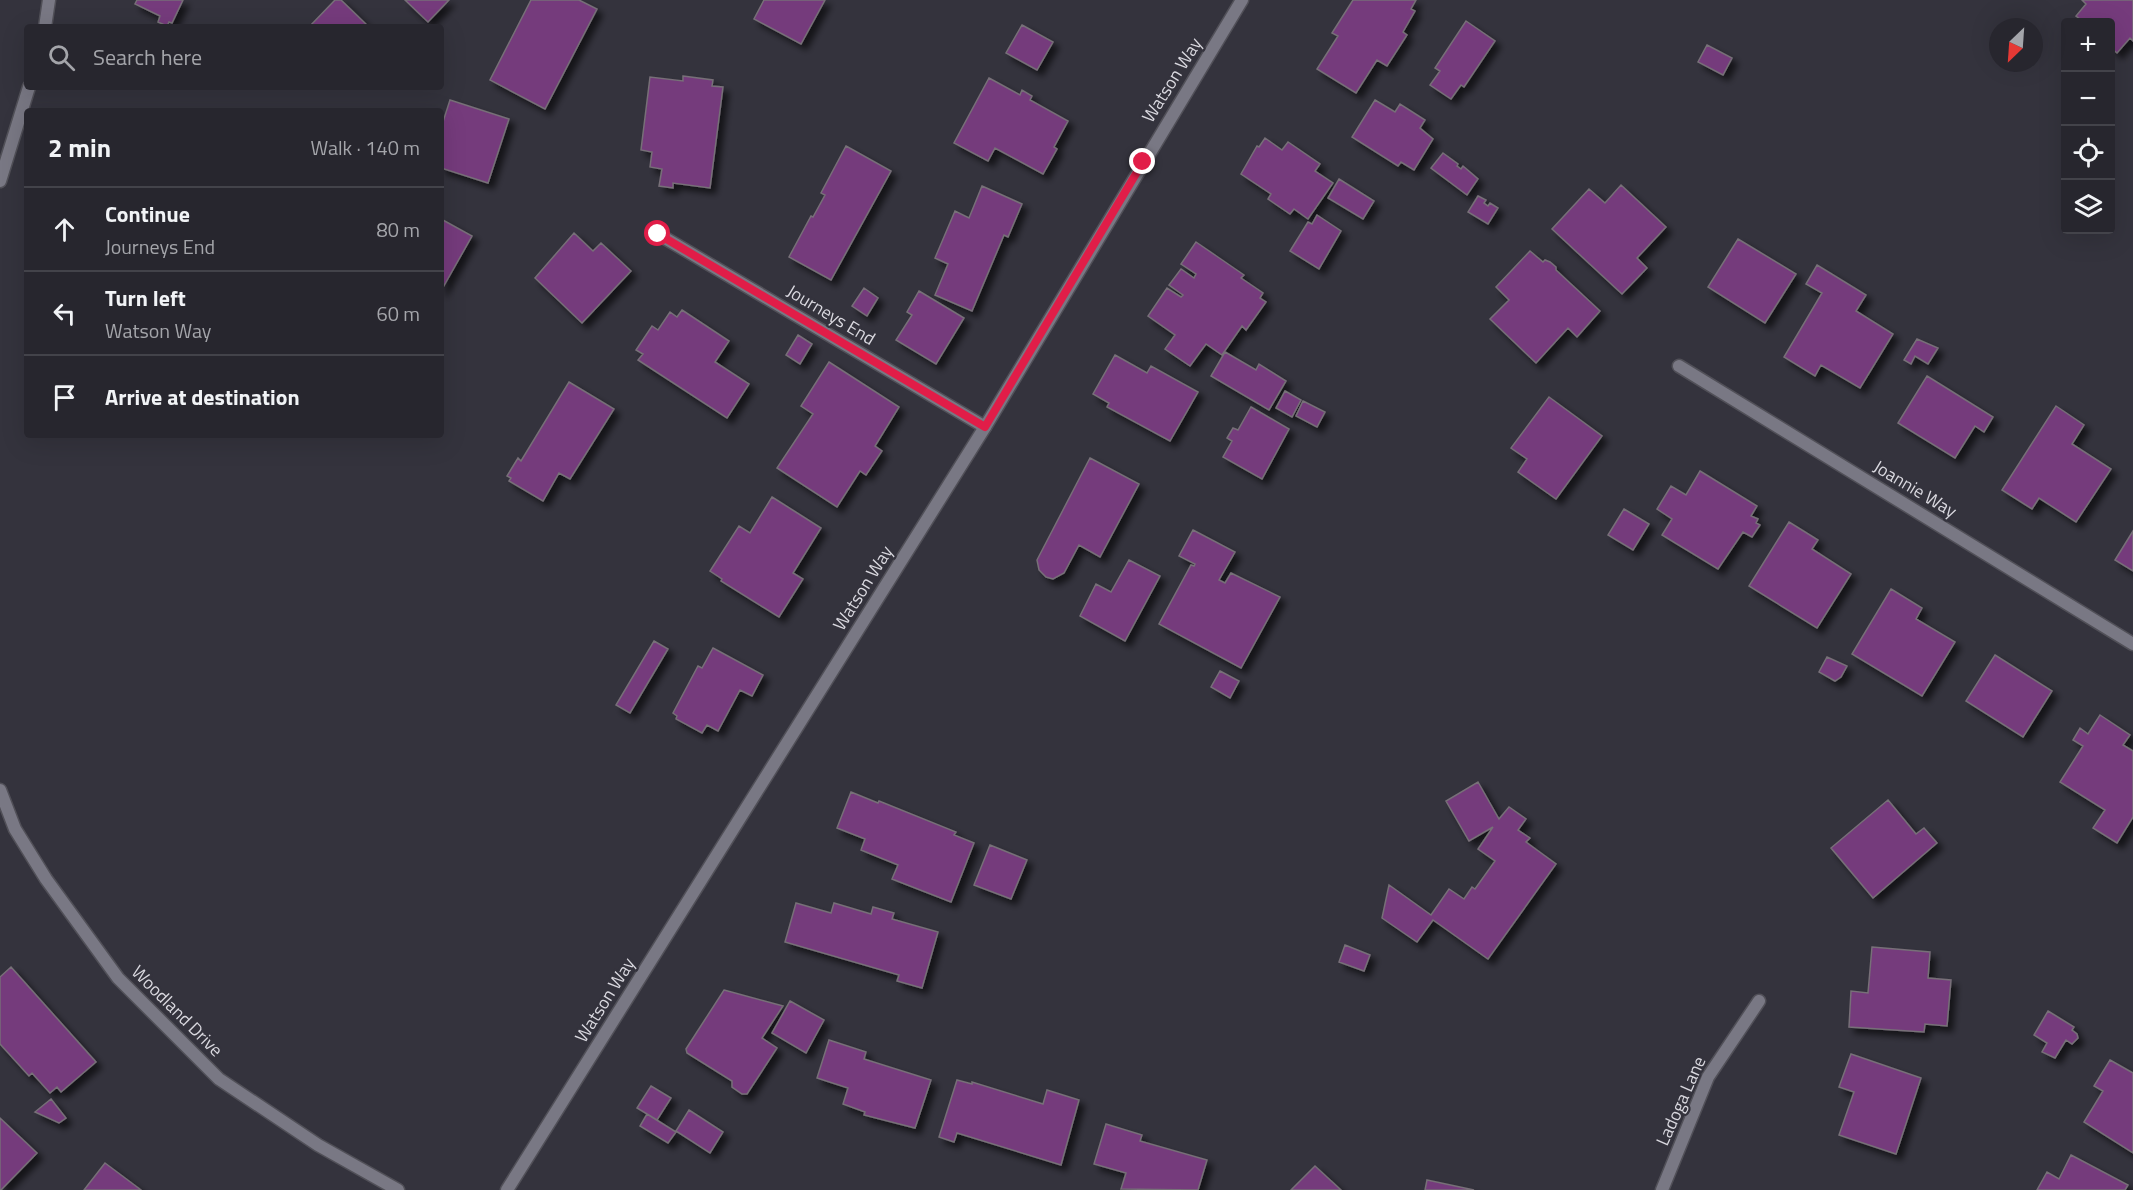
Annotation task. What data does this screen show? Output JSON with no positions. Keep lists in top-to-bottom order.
{
  "streets": {
    "street": [
      "Watson Way",
      "Journeys End",
      "Joannie Way",
      "Woodland Drive",
      "Ladoga Lane"
    ]
  },
  "crossings": [
    ["Watson Way", "Journeys End"]
  ],
  "north": "bottom left",
  "page": {
    "map_buttons": ["+", "−"],
    "search": "Search here",
    "heading": ["2 min", "Walk · 140 m"],
    "list": [
      ["Continue", "Journeys End", "80 m"],
      ["Turn left", "Watson Way", "60 m"],
      "Arrive at destination"
    ]
  }
}
